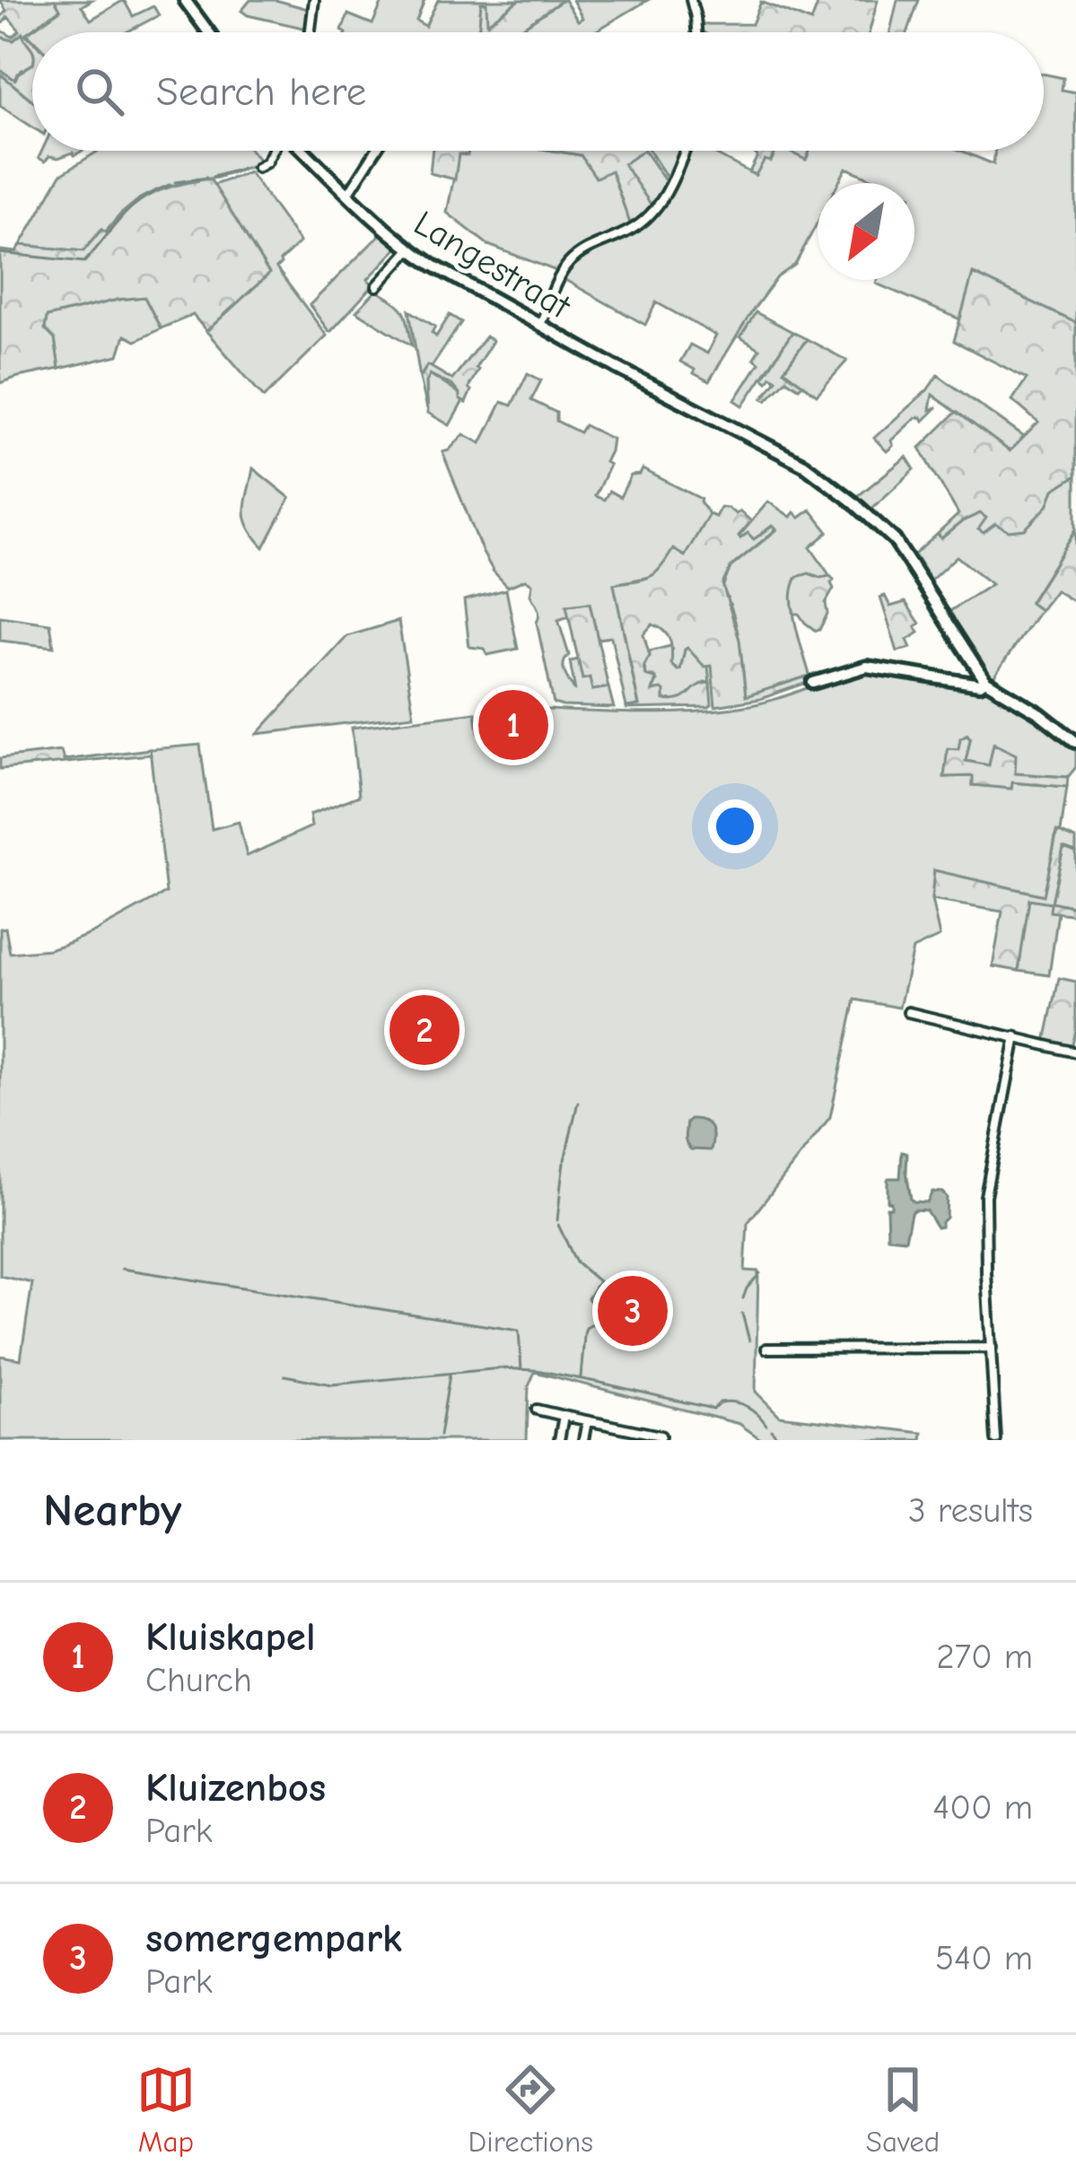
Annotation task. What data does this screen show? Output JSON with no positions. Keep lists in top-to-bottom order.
{
  "streets": {
    "street": ["Langestraat"]
  },
  "north": "bottom left",
  "page": {
    "search": "Search here",
    "pins": ["1", "2", "3"],
    "heading": ["Nearby", "3 results"],
    "list": [
      {
        "mark": "1",
        "name": "Kluiskapel",
        "note": "Church",
        "value": "270 m"
      },
      {
        "mark": "2",
        "name": "Kluizenbos",
        "note": "Park",
        "value": "400 m"
      },
      {
        "mark": "3",
        "name": "somergempark",
        "note": "Park",
        "value": "540 m"
      }
    ],
    "nav": ["Map", "Directions", "Saved"]
  }
}
